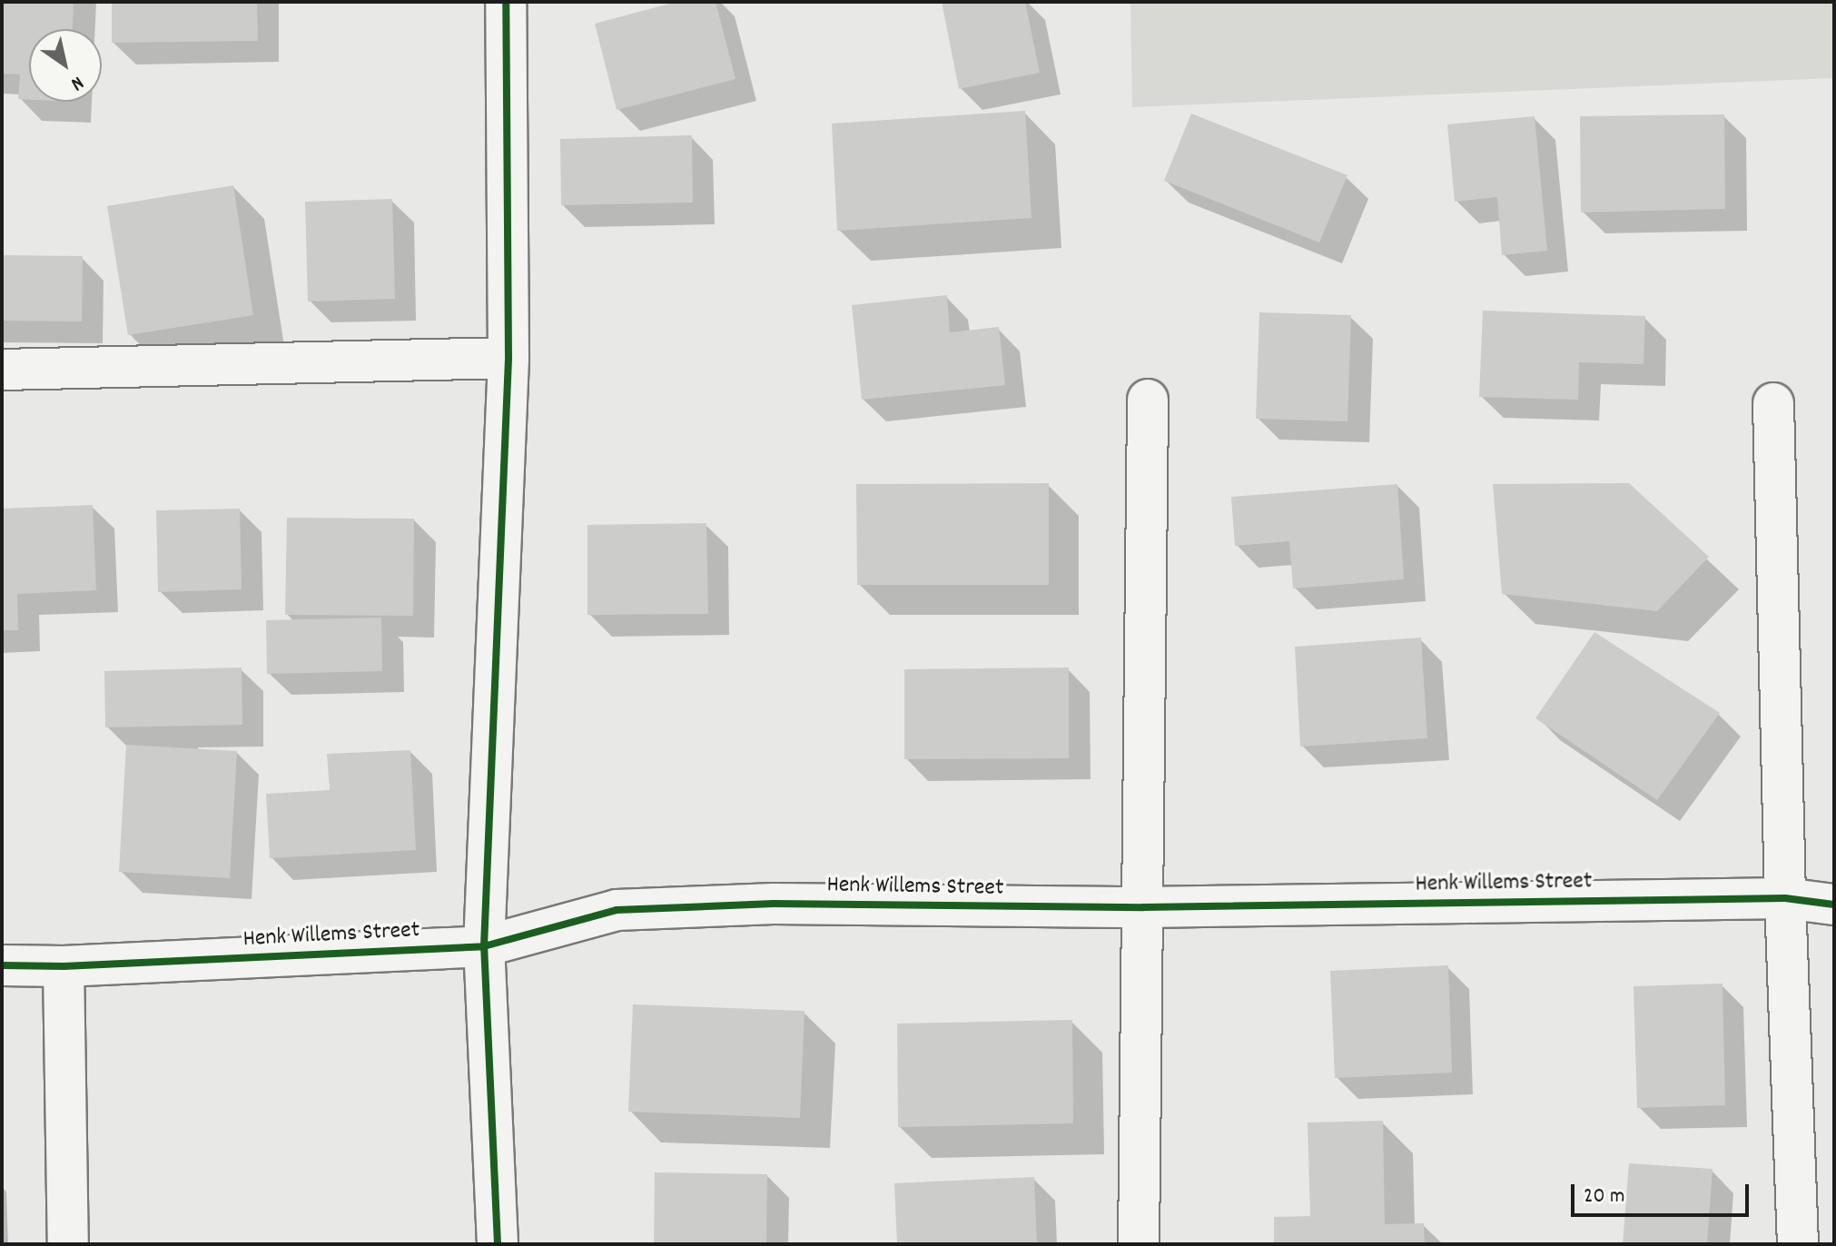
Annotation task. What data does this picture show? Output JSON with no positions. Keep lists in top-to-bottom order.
{
  "streets": {
    "street": ["Henk Willems Street"]
  },
  "scale_bar": "20 m",
  "north": "bottom right"
}
